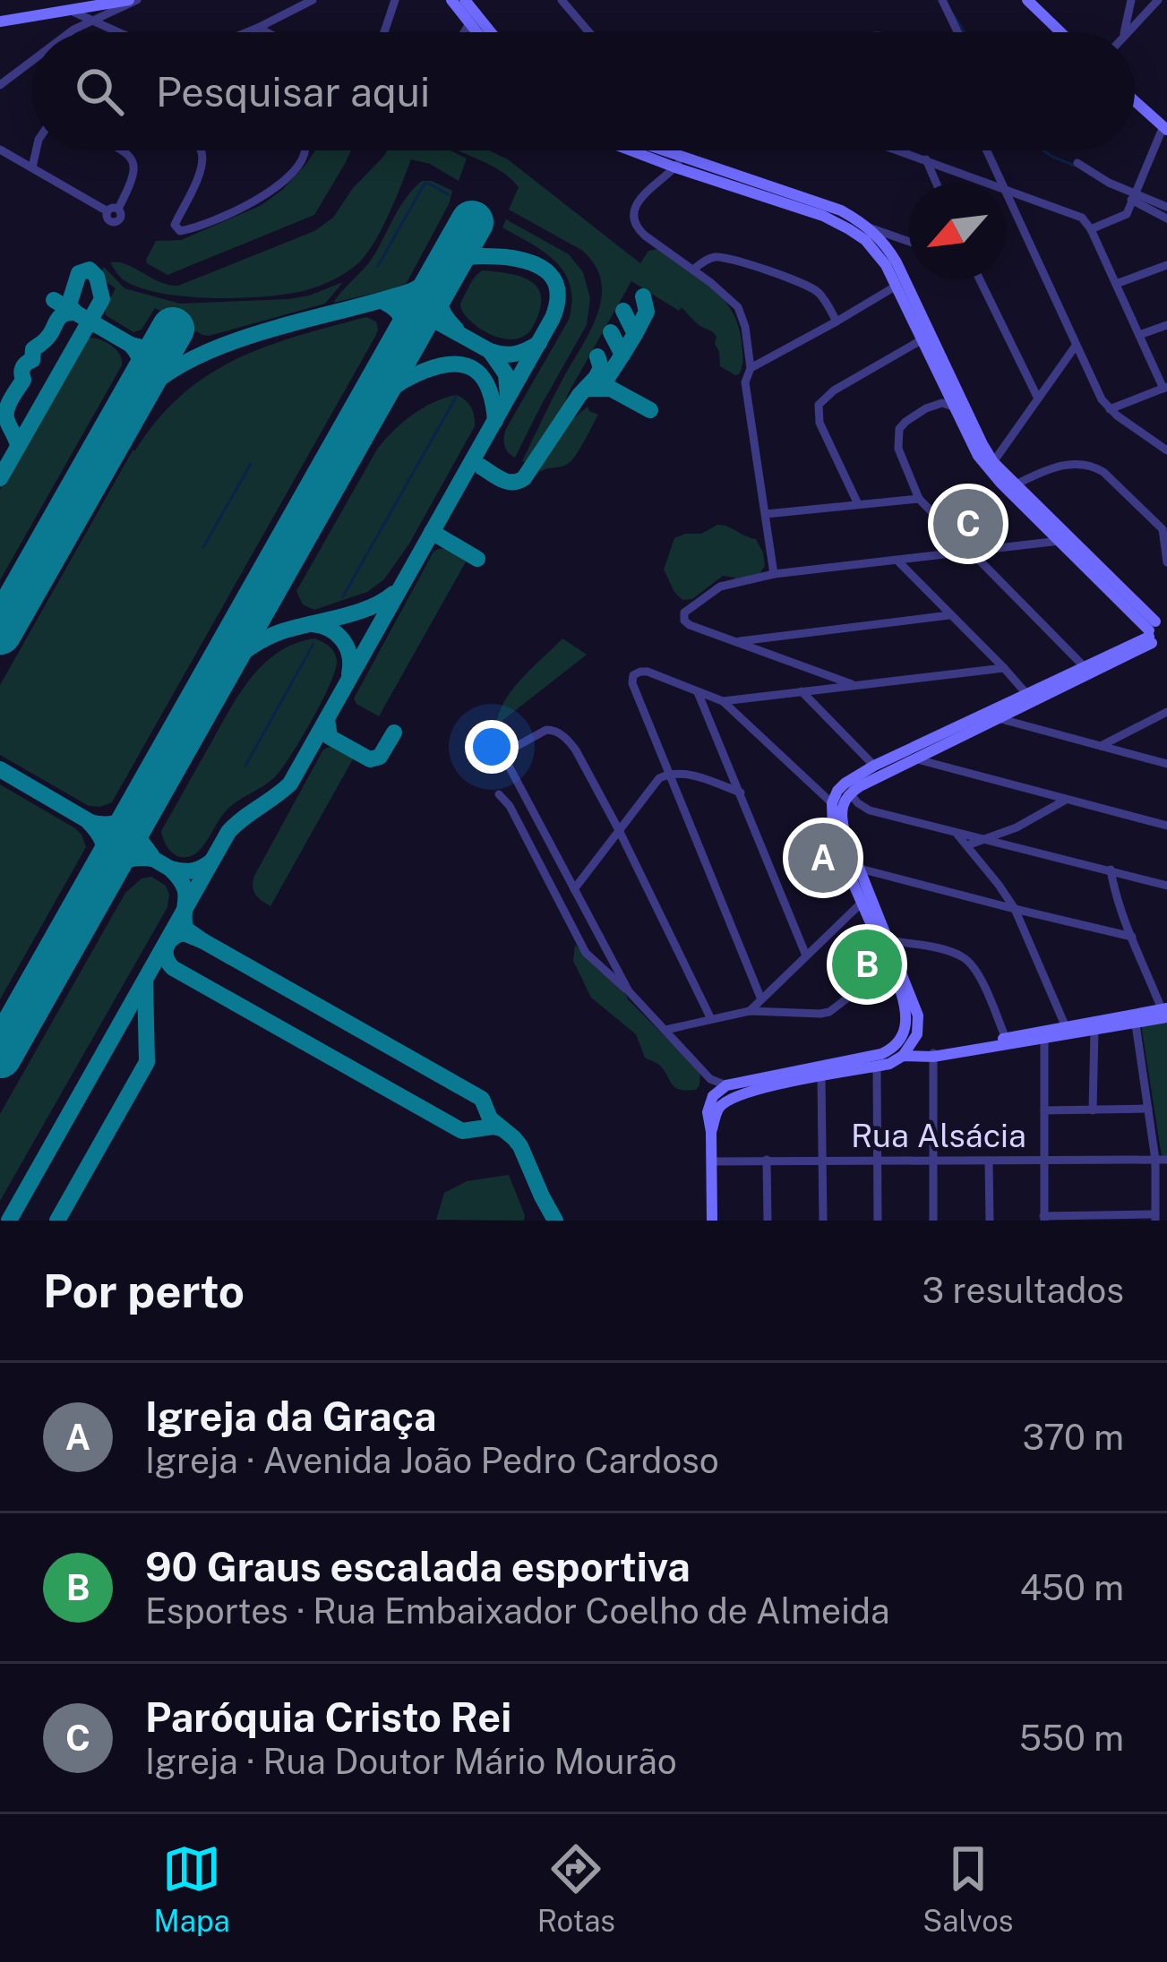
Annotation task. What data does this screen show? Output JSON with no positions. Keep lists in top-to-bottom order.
{
  "streets": {
    "street": ["Rua Alsácia"]
  },
  "north": "bottom left",
  "page": {
    "search": "Pesquisar aqui",
    "pins": ["C", "A", "B"],
    "heading": ["Por perto", "3 resultados"],
    "list": [
      {
        "mark": "A",
        "name": "Igreja da Graça",
        "note": "Igreja · Avenida João Pedro Cardoso",
        "value": "370 m"
      },
      {
        "mark": "B",
        "name": "90 Graus escalada esportiva",
        "note": "Esportes · Rua Embaixador Coelho de Almeida",
        "value": "450 m"
      },
      {
        "mark": "C",
        "name": "Paróquia Cristo Rei",
        "note": "Igreja · Rua Doutor Mário Mourão",
        "value": "550 m"
      }
    ],
    "nav": ["Mapa", "Rotas", "Salvos"]
  }
}
